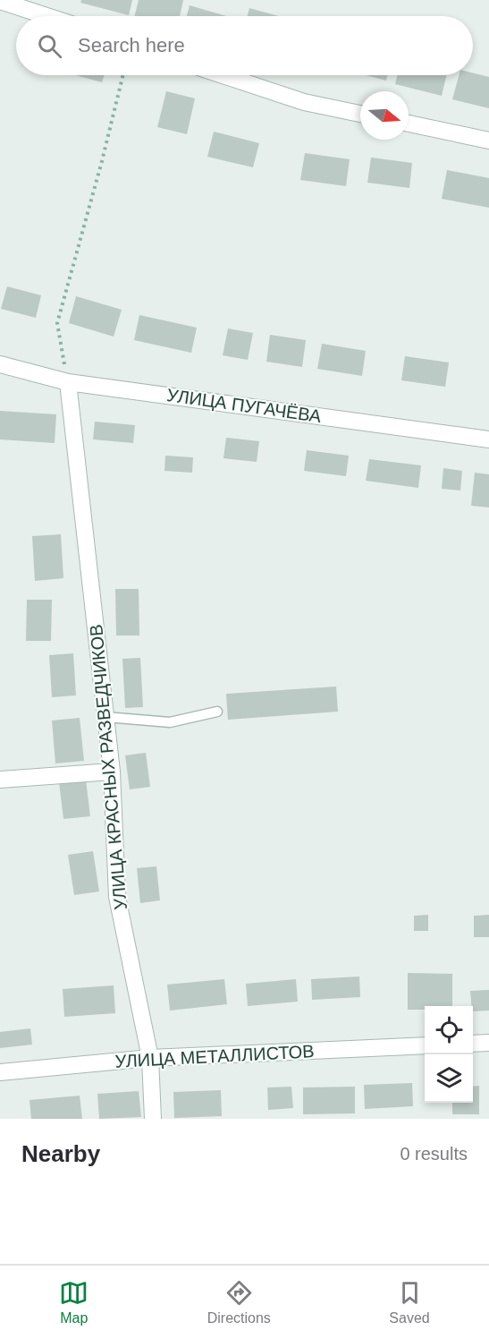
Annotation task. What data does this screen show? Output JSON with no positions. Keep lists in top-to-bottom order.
{
  "streets": {
    "street": ["УЛИЦА ПУГАЧЁВА", "УЛИЦА КРАСНЫХ РАЗВЕДЧИКОВ", "УЛИЦА МЕТАЛЛИСТОВ"]
  },
  "crossings": [
    ["УЛИЦА ПУГАЧЁВА", "УЛИЦА КРАСНЫХ РАЗВЕДЧИКОВ"],
    ["УЛИЦА КРАСНЫХ РАЗВЕДЧИКОВ", "УЛИЦА МЕТАЛЛИСТОВ"]
  ],
  "north": "right",
  "page": {
    "search": "Search here",
    "heading": ["Nearby", "0 results"],
    "nav": ["Map", "Directions", "Saved"]
  }
}
